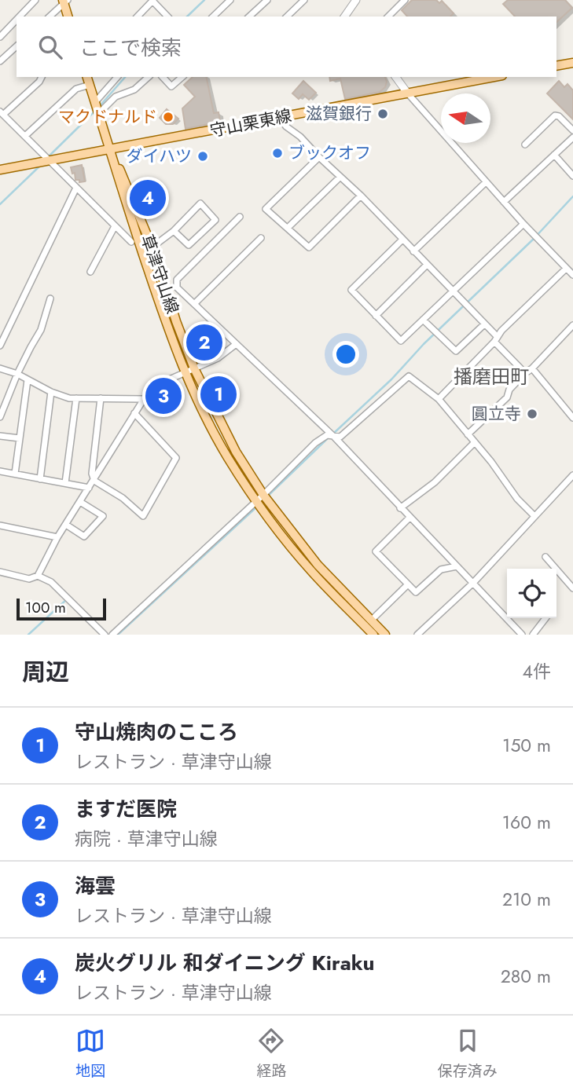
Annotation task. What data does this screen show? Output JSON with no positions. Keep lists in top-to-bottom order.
{
  "streets": {
    "main road": ["守山栗東線", "草津守山線"]
  },
  "crossings": [
    ["守山栗東線", "草津守山線"]
  ],
  "districts": ["播磨田町"],
  "places": [
    "滋賀銀行",
    "マクドナルド",
    "ブックオフ",
    "ダイハツ",
    "圓立寺"
  ],
  "scale_bar": "100 m",
  "north": "left",
  "page": {
    "search": "ここで検索",
    "pins": [
      "4",
      "2",
      "1",
      "3"
    ],
    "scale": "100 m",
    "heading": ["周辺", "4件"],
    "list": [
      {
        "mark": "1",
        "name": "守山焼肉のこころ",
        "note": "レストラン · 草津守山線",
        "value": "150 m"
      },
      {
        "mark": "2",
        "name": "ますだ医院",
        "note": "病院 · 草津守山線",
        "value": "160 m"
      },
      {
        "mark": "3",
        "name": "海雲",
        "note": "レストラン · 草津守山線",
        "value": "210 m"
      },
      {
        "mark": "4",
        "name": "炭火グリル 和ダイニング Kiraku",
        "note": "レストラン · 草津守山線",
        "value": "280 m"
      }
    ],
    "nav": ["地図", "経路", "保存済み"]
  }
}
